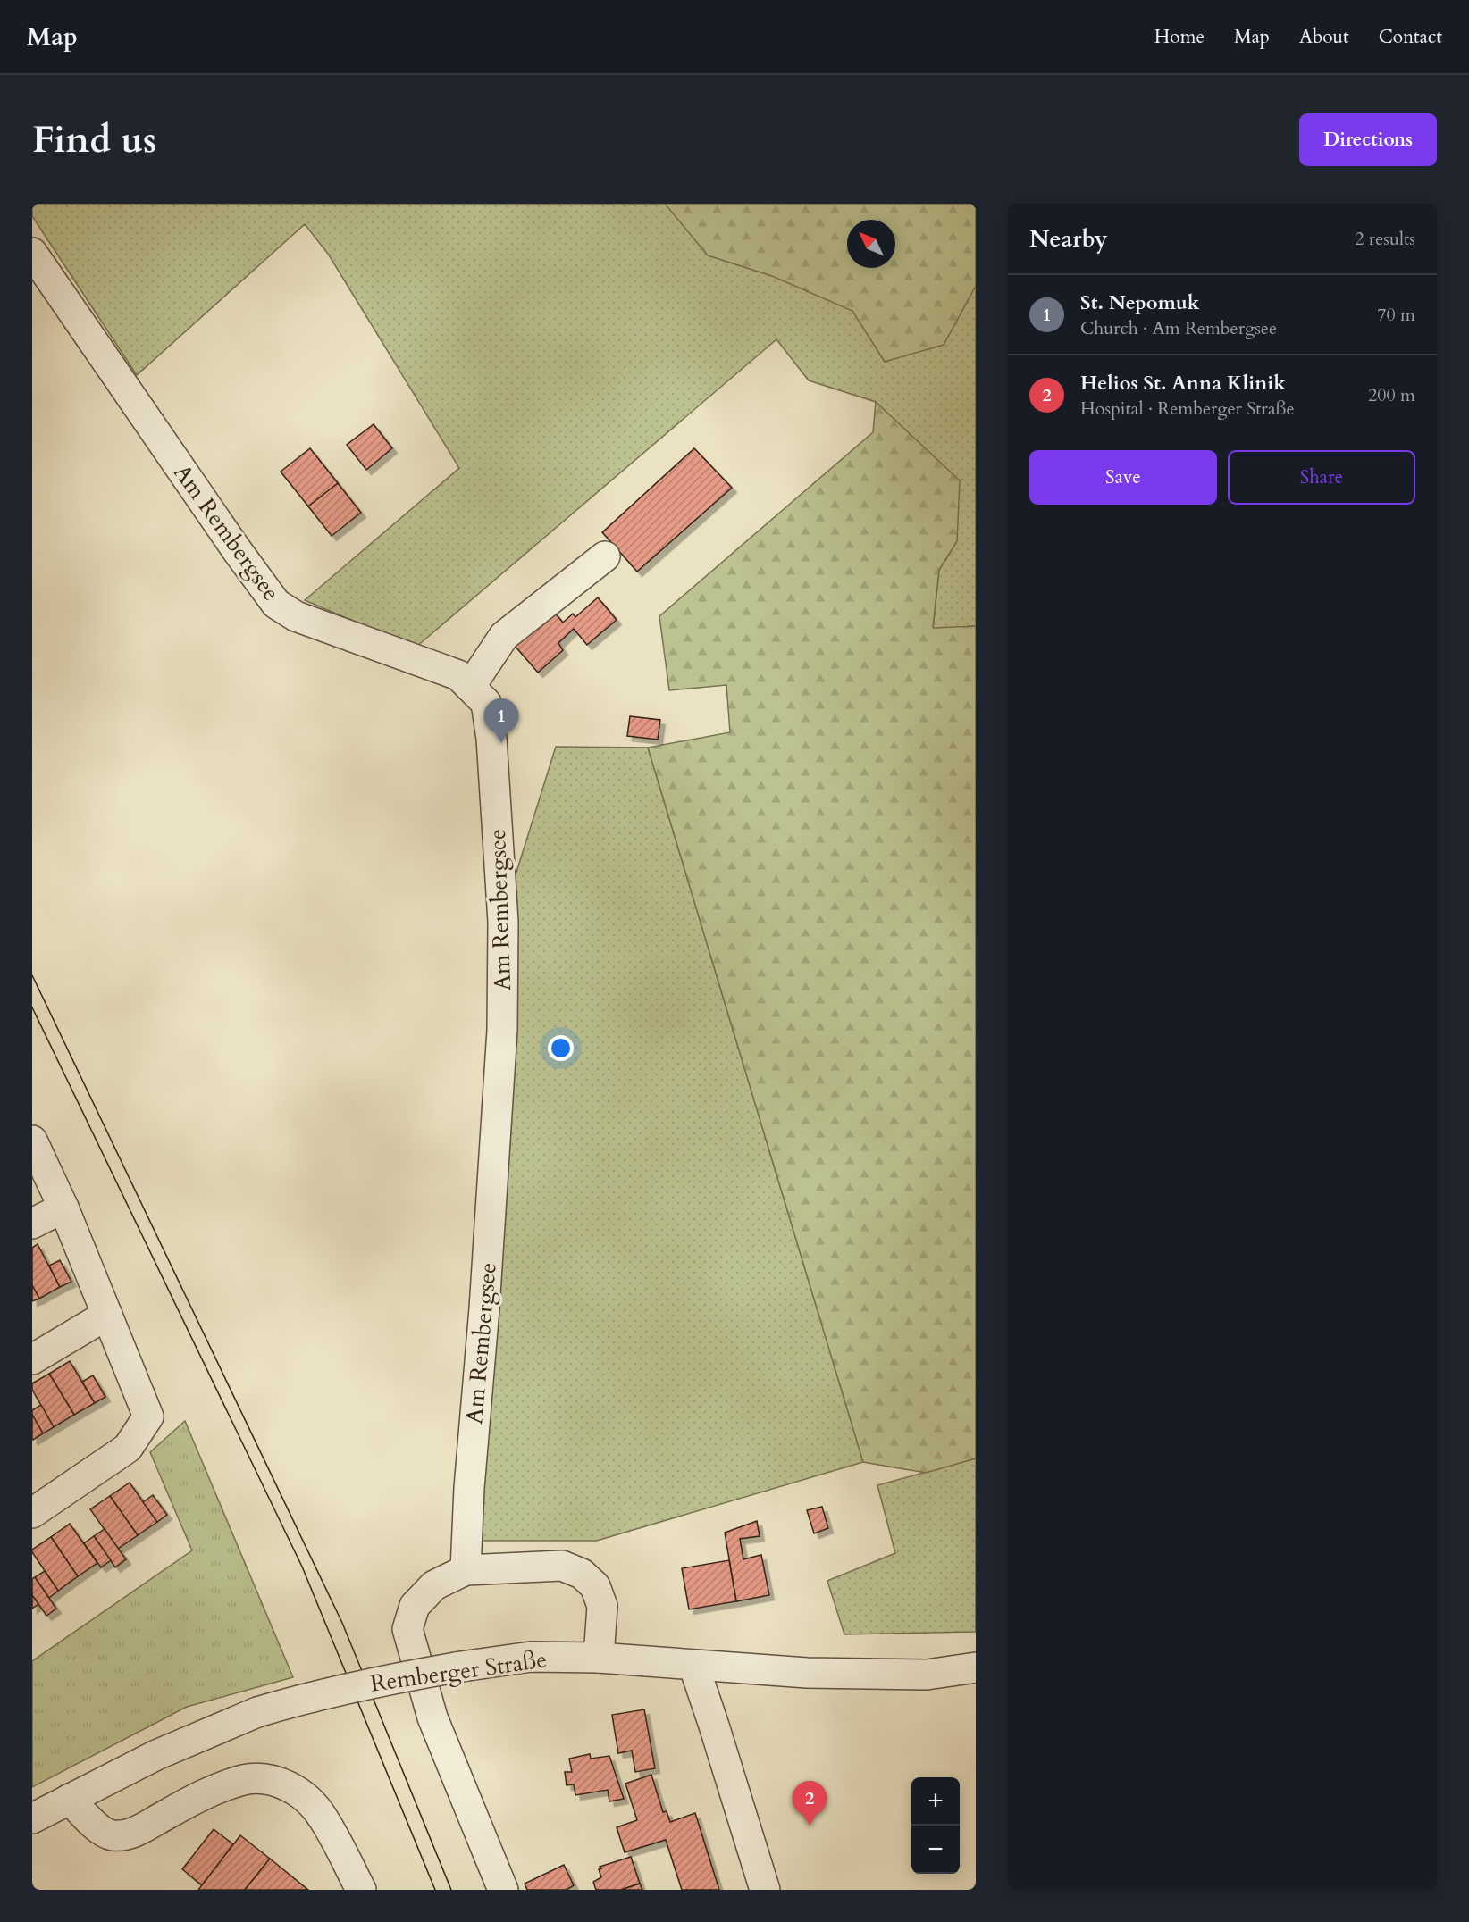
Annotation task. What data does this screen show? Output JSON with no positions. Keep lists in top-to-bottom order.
{
  "streets": {
    "street": ["Am Rembergsee", "Remberger Straße"]
  },
  "north": "top left",
  "page": {
    "header": "Map",
    "nav": [
      "Home",
      "Map",
      "About",
      "Contact"
    ],
    "buttons": [
      "Directions",
      ["Save", "Share"]
    ],
    "title": "Find us",
    "heading": ["Nearby", "2 results"],
    "list": [
      {
        "mark": "1",
        "name": "St. Nepomuk",
        "note": "Church · Am Rembergsee",
        "value": "70 m"
      },
      {
        "mark": "2",
        "name": "Helios St. Anna Klinik",
        "note": "Hospital · Remberger Straße",
        "value": "200 m"
      }
    ],
    "pins": ["1", "2"],
    "map_buttons": ["+", "−"]
  }
}
